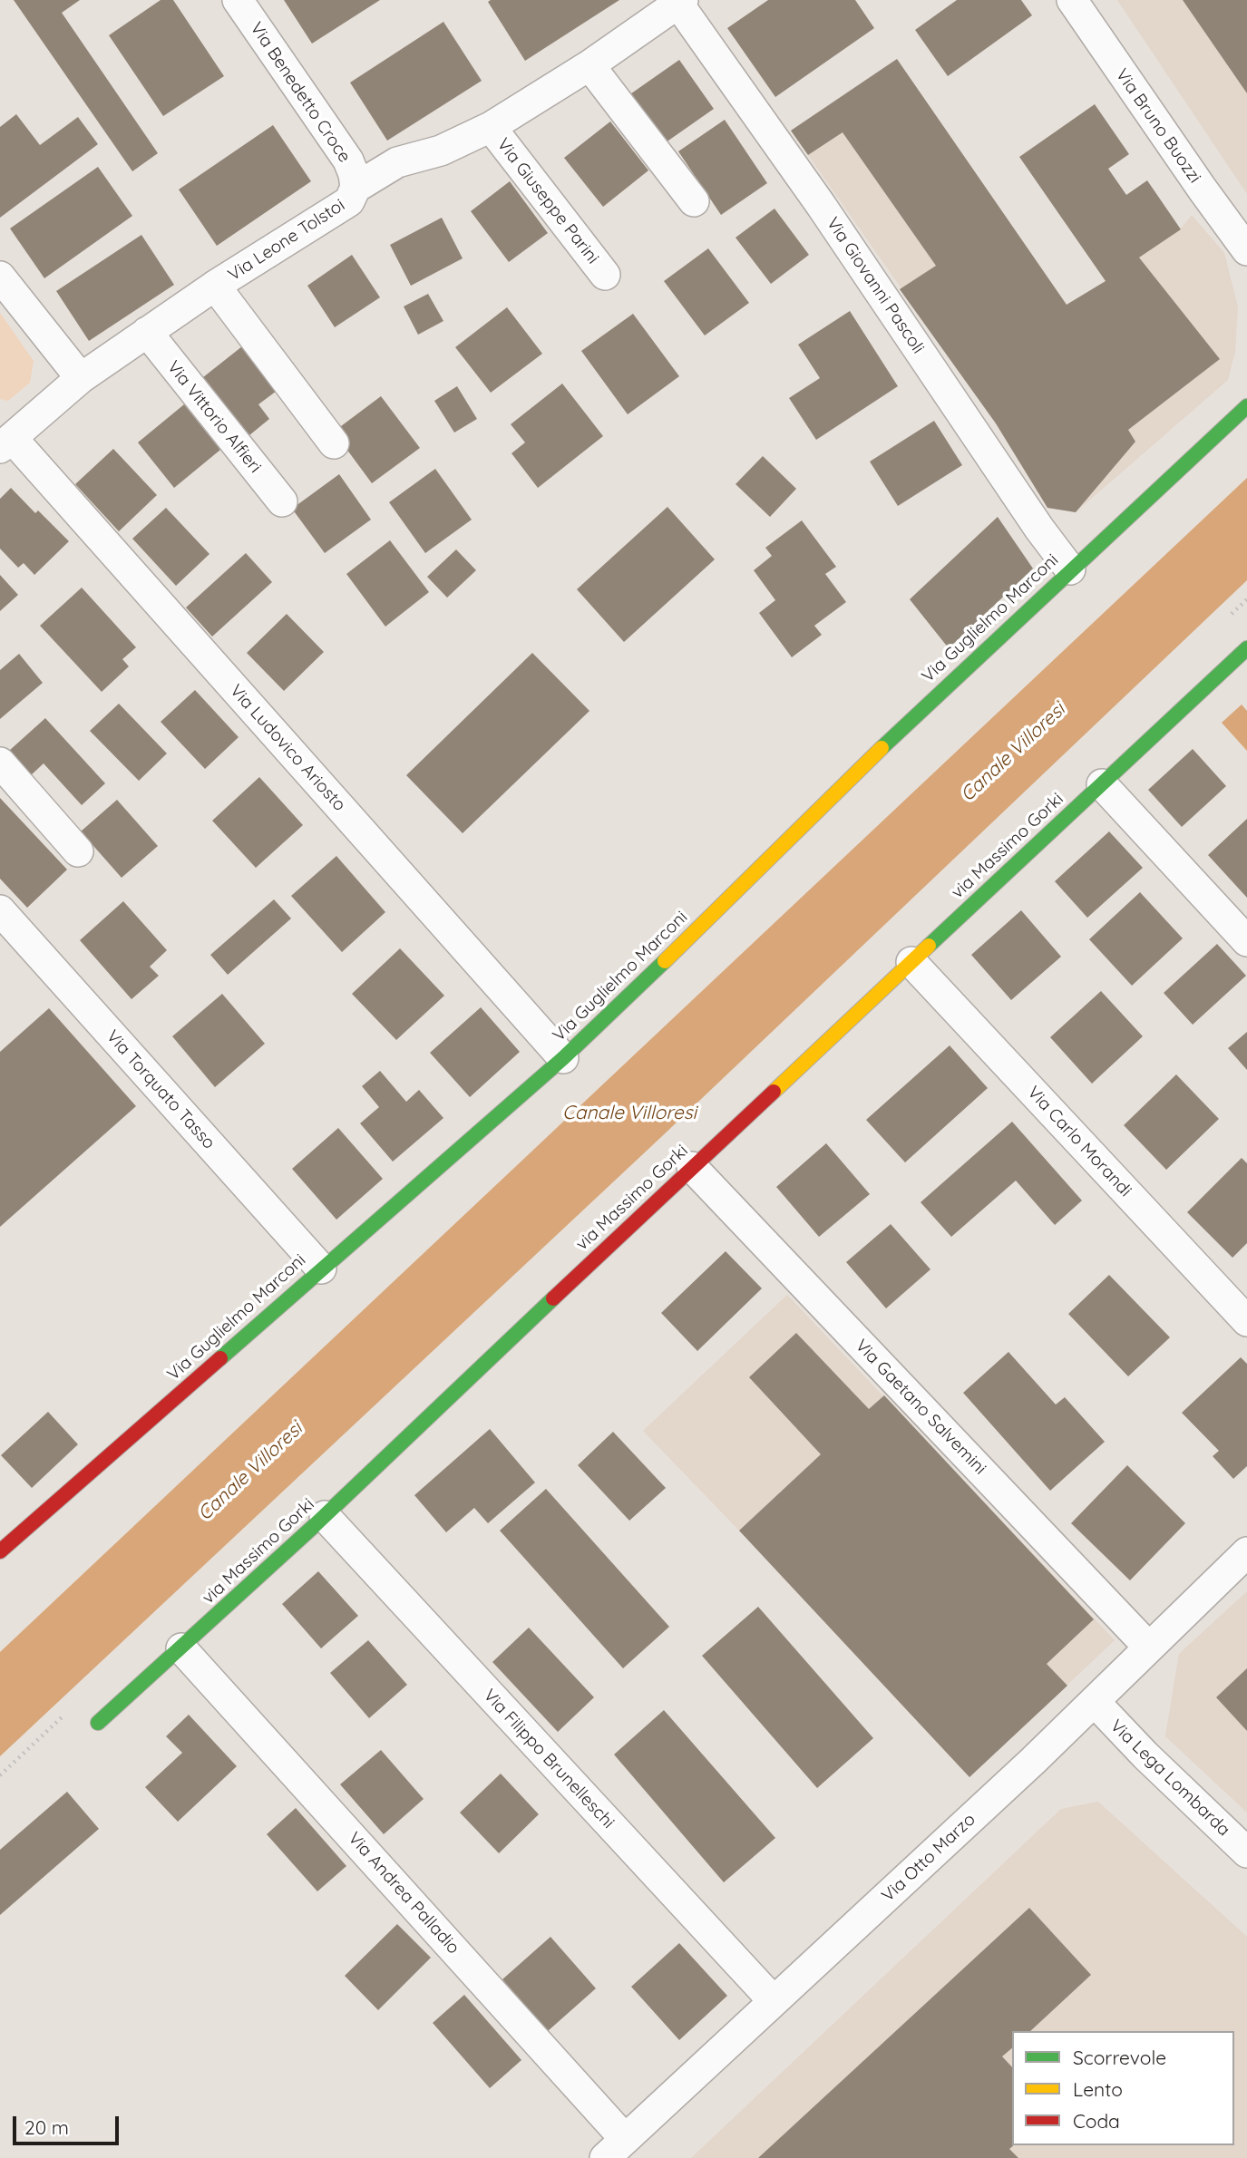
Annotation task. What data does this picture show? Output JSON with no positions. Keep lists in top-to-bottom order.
{
  "streets": {
    "street": [
      "Via Benedetto Croce",
      "Via Bruno Buozzi",
      "Via Giuseppe Parini",
      "Via Leone Tolstoi",
      "Via Giovanni Pascoli",
      "Via Vittorio Alfieri",
      "Via Guglielmo Marconi",
      "Via Ludovico Ariosto",
      "via Massimo Gorki",
      "Via Torquato Tasso",
      "Via Carlo Morandi",
      "Via Gaetano Salvemini",
      "Via Filippo Brunelleschi",
      "Via Lega Lombarda",
      "Via Otto Marzo",
      "Via Andrea Palladio"
    ]
  },
  "crossings": [
    ["Via Benedetto Croce", "Via Leone Tolstoi"],
    ["Via Giuseppe Parini", "Via Leone Tolstoi"],
    ["Via Leone Tolstoi", "Via Giovanni Pascoli"],
    ["Via Leone Tolstoi", "Via Vittorio Alfieri"],
    ["Via Leone Tolstoi", "Via Ludovico Ariosto"],
    ["Via Giovanni Pascoli", "Via Guglielmo Marconi"],
    ["Via Guglielmo Marconi", "Via Ludovico Ariosto"],
    ["Via Guglielmo Marconi", "Via Torquato Tasso"],
    ["via Massimo Gorki", "Via Carlo Morandi"],
    ["via Massimo Gorki", "Via Gaetano Salvemini"],
    ["via Massimo Gorki", "Via Filippo Brunelleschi"],
    ["via Massimo Gorki", "Via Andrea Palladio"],
    ["Via Gaetano Salvemini", "Via Otto Marzo"],
    ["Via Filippo Brunelleschi", "Via Otto Marzo"],
    ["Via Lega Lombarda", "Via Otto Marzo"],
    ["Via Otto Marzo", "Via Andrea Palladio"]
  ],
  "water": ["Canale Villoresi"],
  "legend": ["Scorrevole", "Lento", "Coda"],
  "scale_bar": "20 m"
}
